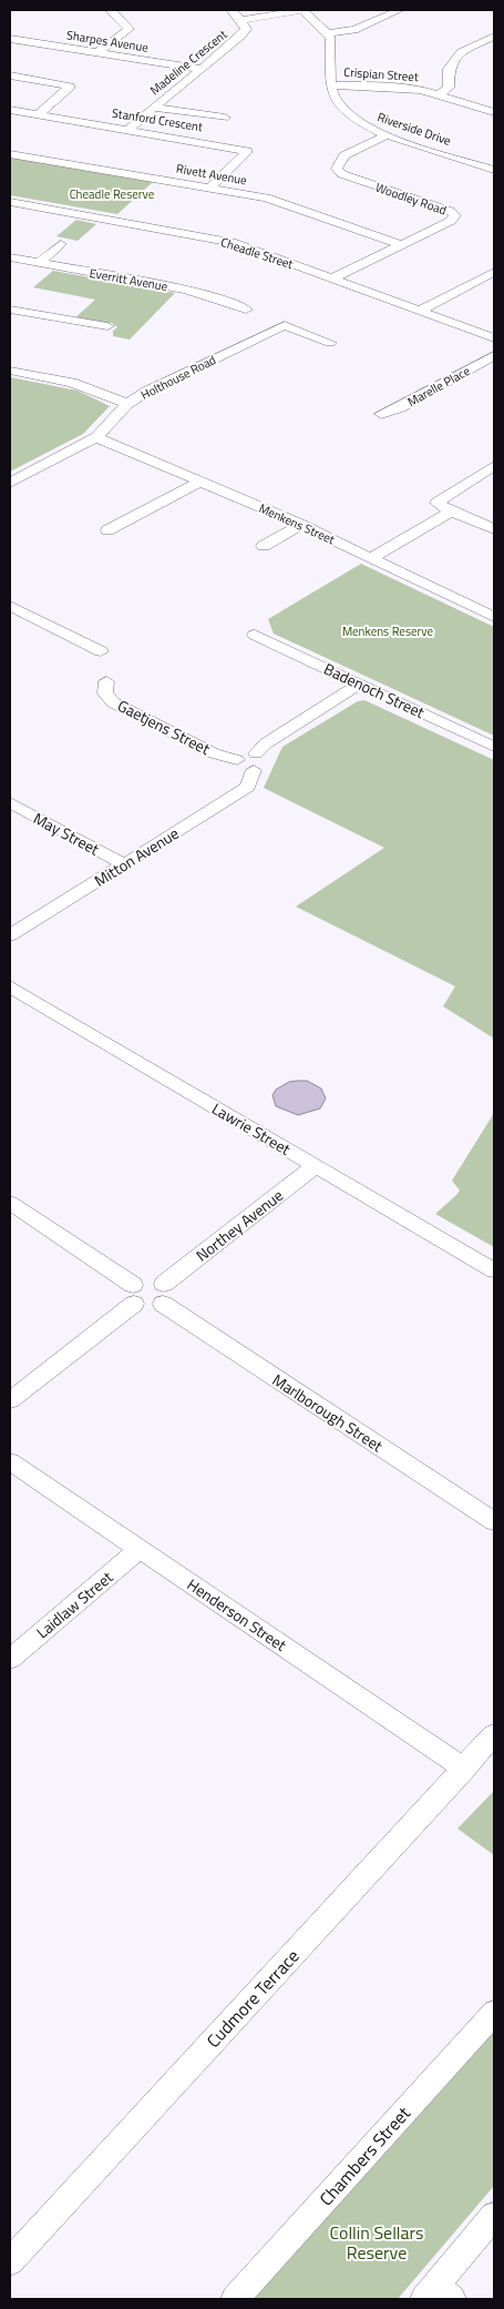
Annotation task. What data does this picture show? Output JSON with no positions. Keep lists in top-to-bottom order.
{
  "streets": {
    "street": [
      "Sharpes Avenue",
      "Madeline Crescent",
      "Crispian Street",
      "Stanford Crescent",
      "Riverside Drive",
      "Rivett Avenue",
      "Woodley Road",
      "Cheadle Street",
      "Everritt Avenue",
      "Holthouse Road",
      "Marelle Place",
      "Menkens Street",
      "Badenoch Street",
      "Gaetjens Street",
      "May Street",
      "Mitton Avenue",
      "Lawrie Street",
      "Northey Avenue",
      "Marlborough Street",
      "Laidlaw Street",
      "Henderson Street",
      "Cudmore Terrace",
      "Chambers Street"
    ]
  },
  "crossings": [
    ["Sharpes Avenue", "Madeline Crescent"],
    ["Madeline Crescent", "Stanford Crescent"],
    ["Crispian Street", "Riverside Drive"],
    ["Stanford Crescent", "Rivett Avenue"],
    ["Riverside Drive", "Woodley Road"],
    ["Rivett Avenue", "Woodley Road"],
    ["Woodley Road", "Cheadle Street"],
    ["Holthouse Road", "Menkens Street"],
    ["Badenoch Street", "Mitton Avenue"],
    ["Gaetjens Street", "Mitton Avenue"],
    ["May Street", "Mitton Avenue"],
    ["Lawrie Street", "Northey Avenue"],
    ["Northey Avenue", "Marlborough Street"],
    ["Laidlaw Street", "Henderson Street"],
    ["Henderson Street", "Cudmore Terrace"]
  ],
  "parks": ["Cheadle Reserve", "Menkens Reserve", "Collin Sellars Reserve"]
}
